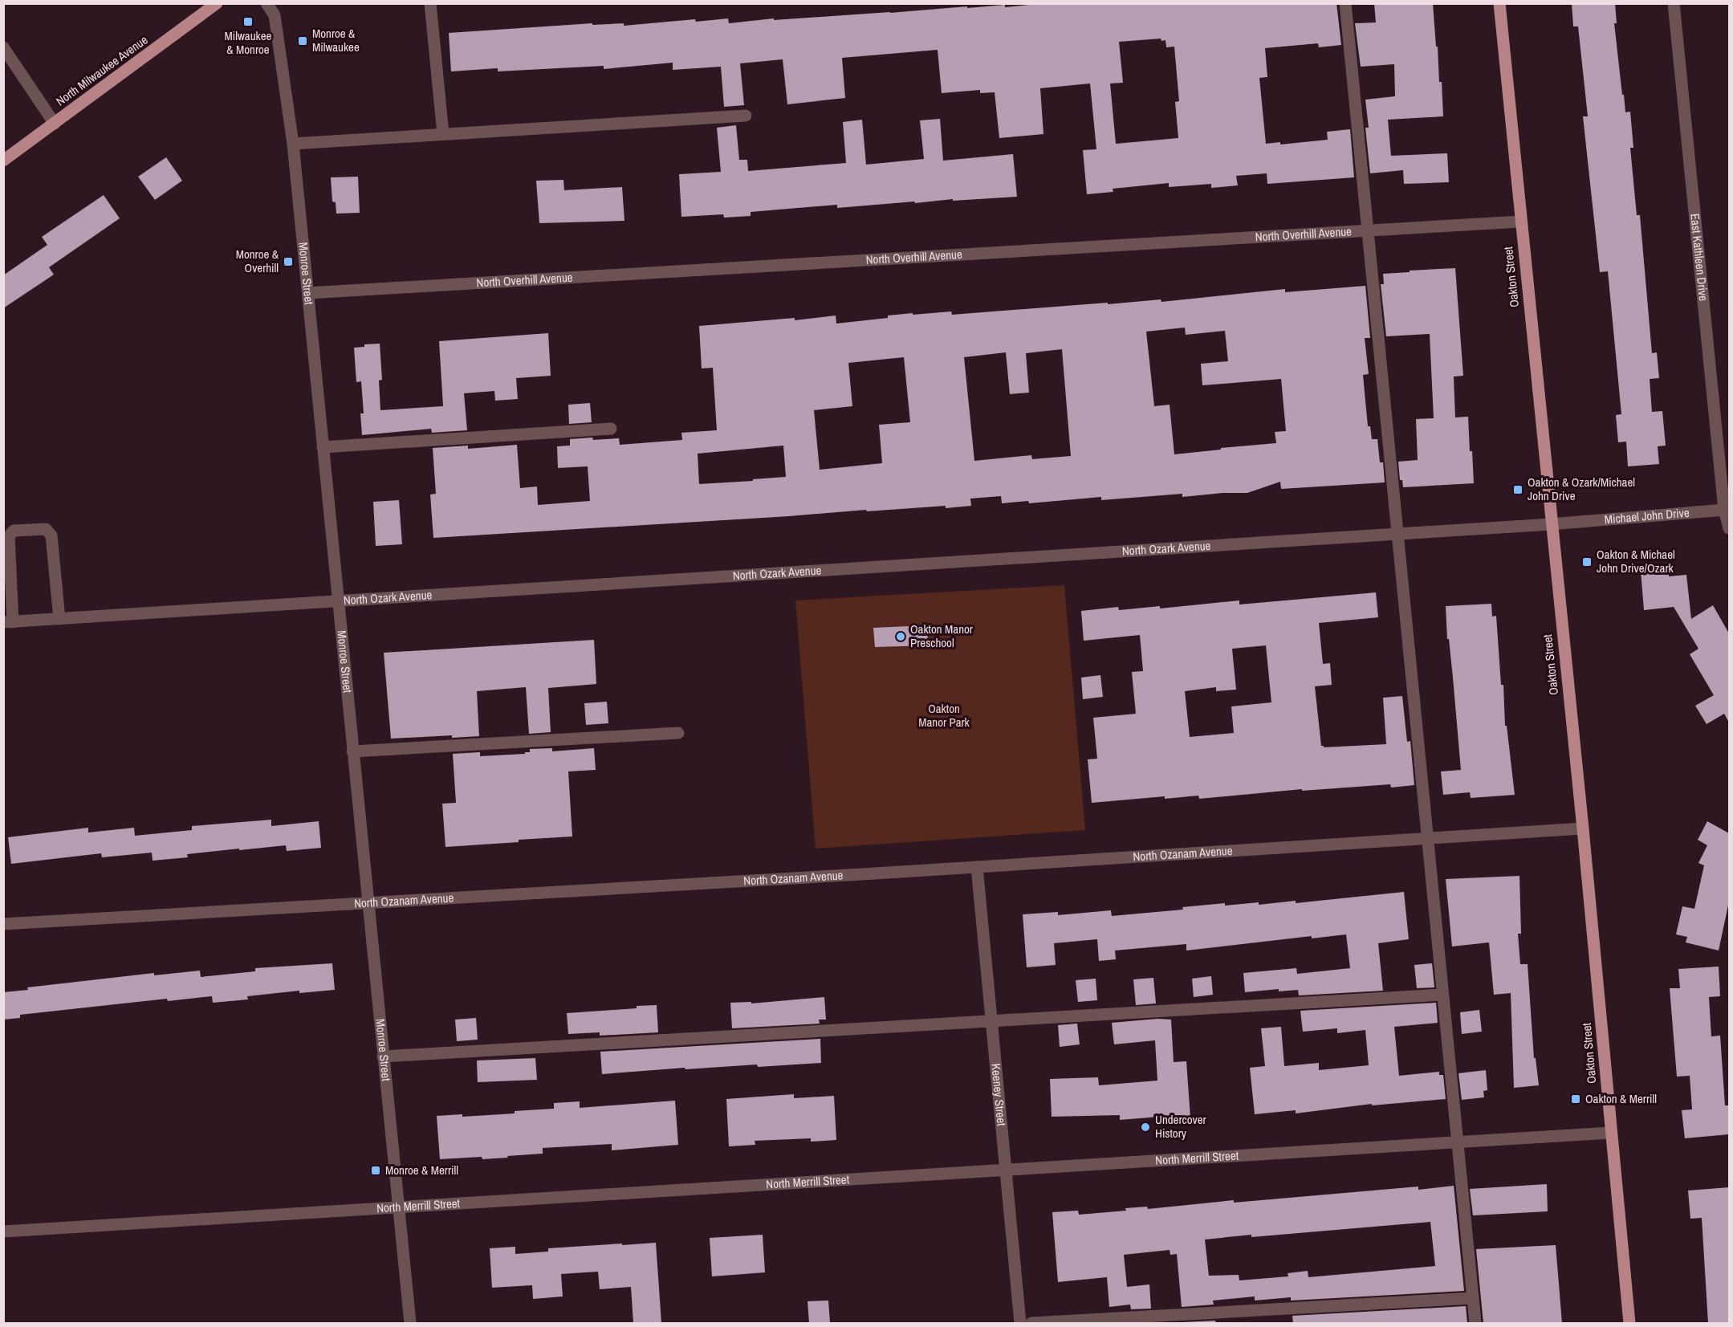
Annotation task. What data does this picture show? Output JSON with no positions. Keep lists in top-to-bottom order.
{
  "streets": {
    "main road": ["North Milwaukee Avenue", "Oakton Street"],
    "street": [
      "North Overhill Avenue",
      "East Kathleen Drive",
      "Monroe Street",
      "Michael John Drive",
      "North Ozark Avenue",
      "North Ozanam Avenue",
      "Keeney Street",
      "North Merrill Street"
    ]
  },
  "crossings": [
    ["North Overhill Avenue", "Monroe Street"],
    ["North Overhill Avenue", "Oakton Street"],
    ["East Kathleen Drive", "Michael John Drive"],
    ["Monroe Street", "North Ozark Avenue"],
    ["Monroe Street", "North Ozanam Avenue"],
    ["Monroe Street", "North Merrill Street"],
    ["Oakton Street", "Michael John Drive"],
    ["Oakton Street", "North Ozark Avenue"],
    ["Oakton Street", "North Ozanam Avenue"],
    ["Oakton Street", "North Merrill Street"],
    ["Michael John Drive", "North Ozark Avenue"],
    ["North Ozanam Avenue", "Keeney Street"],
    ["Keeney Street", "North Merrill Street"]
  ],
  "parks": ["Oakton Manor Park"],
  "places": {
    "transit": [
      "Milwaukee & Monroe",
      "Monroe & Milwaukee",
      "Monroe & Overhill",
      "Oakton & Ozark/Michael John Drive",
      "Oakton & Michael John Drive/Ozark",
      "Oakton & Merrill",
      "Monroe & Merrill"
    ],
    "other": ["Oakton Manor Preschool", "Undercover History"]
  }
}
